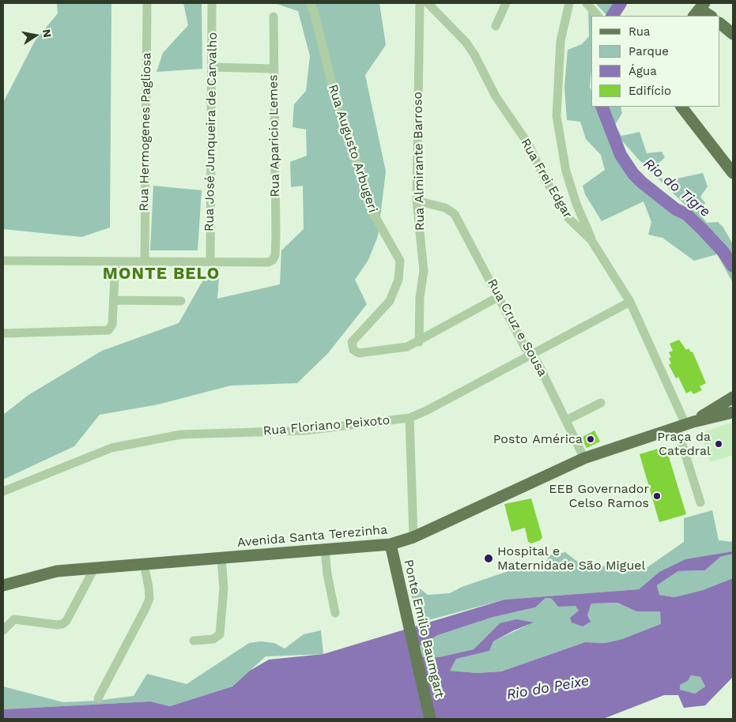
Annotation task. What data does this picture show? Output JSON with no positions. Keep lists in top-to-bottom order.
{
  "streets": {
    "main road": ["Avenida Santa Terezinha", "Ponte Emílio Baumgart"],
    "street": [
      "Rua Hermogenes Pagliosa",
      "Rua José Junqueira de Carvalho",
      "Rua Aparicio Lemes",
      "Rua Augusto Arbugeri",
      "Rua Almirante Barroso",
      "Rua Frei Edgar",
      "Rua Cruz e Sousa",
      "Rua Floriano Peixoto"
    ]
  },
  "crossings": [
    ["Rua José Junqueira de Carvalho", "Rua Aparicio Lemes"],
    ["Rua Augusto Arbugeri", "Rua Almirante Barroso"],
    ["Rua Augusto Arbugeri", "Rua Cruz e Sousa"],
    ["Rua Almirante Barroso", "Rua Cruz e Sousa"],
    ["Rua Frei Edgar", "Rua Floriano Peixoto"],
    ["Rua Frei Edgar", "Avenida Santa Terezinha"],
    ["Rua Cruz e Sousa", "Rua Floriano Peixoto"],
    ["Rua Cruz e Sousa", "Avenida Santa Terezinha"],
    ["Avenida Santa Terezinha", "Ponte Emílio Baumgart"]
  ],
  "districts": ["MONTE BELO"],
  "water": ["Rio do Tigre", "Rio do Peixe"],
  "places": [
    "Posto América",
    "Praça da Catedral",
    "EEB Governador Celso Ramos",
    "Hospital e Maternidade São Miguel"
  ],
  "legend": [
    "Rua",
    "Parque",
    "Água",
    "Edifício"
  ],
  "north": "right"
}
